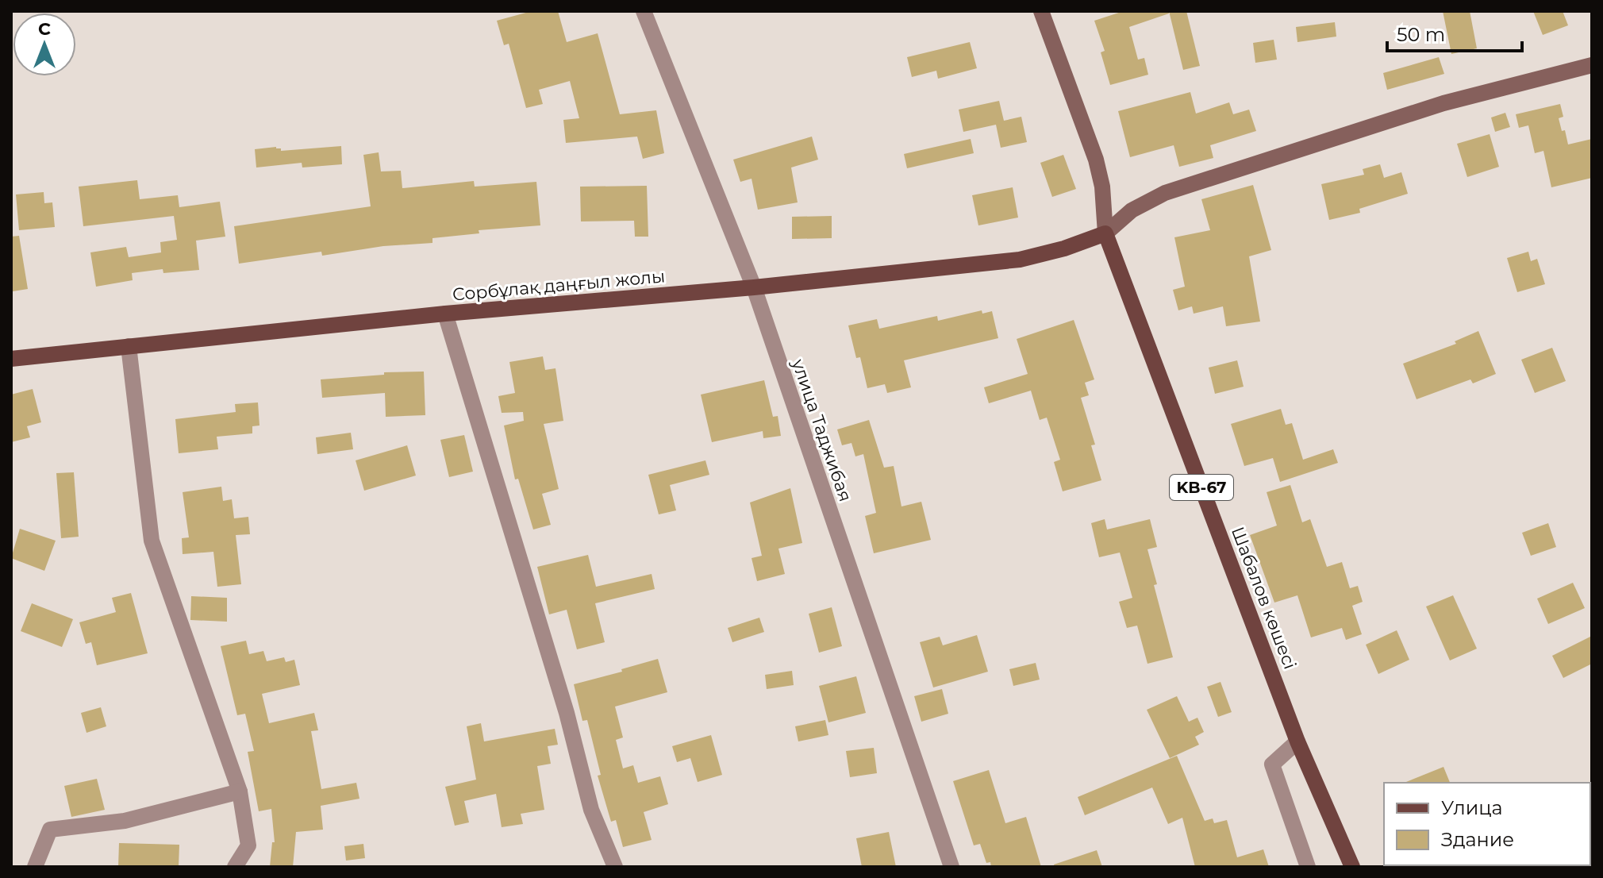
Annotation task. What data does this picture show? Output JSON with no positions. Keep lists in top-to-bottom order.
{
  "streets": {
    "main road": ["Сорбұлақ даңғыл жолы", "KB-67", "Шабалов көшесі"],
    "street": ["улица Таджибая"]
  },
  "crossings": [
    ["Сорбұлақ даңғыл жолы", "улица Таджибая"],
    ["Сорбұлақ даңғыл жолы", "Шабалов көшесі"]
  ],
  "legend": ["Улица", "Здание"],
  "scale_bar": "50 m",
  "north": "top"
}
